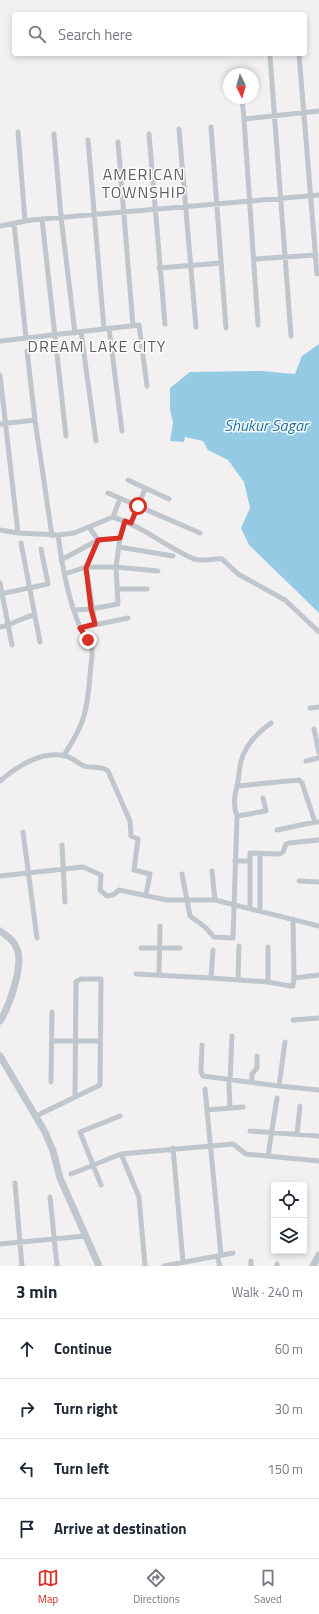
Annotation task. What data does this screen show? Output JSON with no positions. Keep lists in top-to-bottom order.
{
  "districts": ["AMERICAN TOWNSHIP", "DREAM LAKE CITY"],
  "water": ["Shukur Sagar"],
  "north": "bottom",
  "page": {
    "search": "Search here",
    "heading": ["3 min", "Walk · 240 m"],
    "list": [
      ["Continue", "60 m"],
      ["Turn right", "30 m"],
      ["Turn left", "150 m"],
      "Arrive at destination"
    ],
    "nav": ["Map", "Directions", "Saved"]
  }
}
